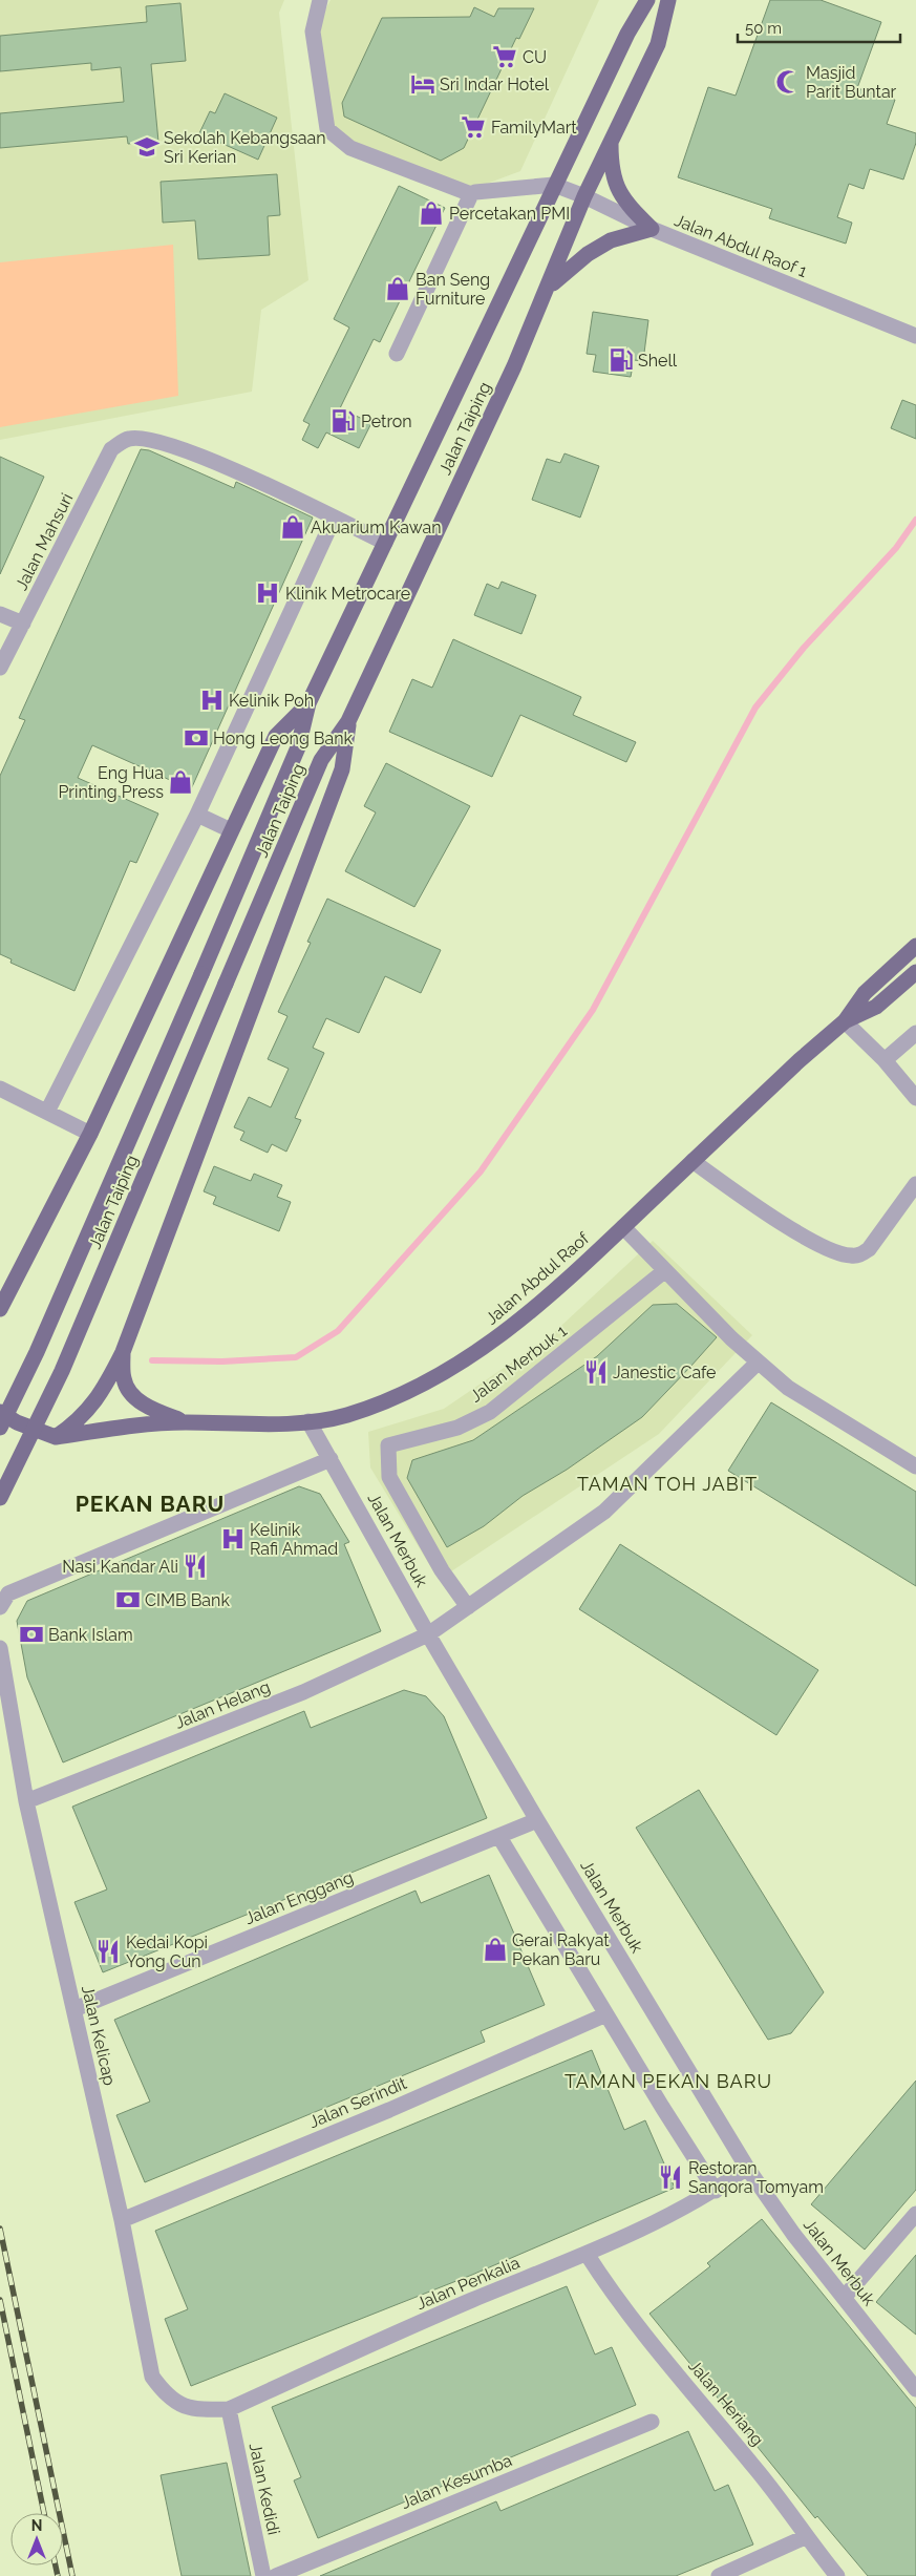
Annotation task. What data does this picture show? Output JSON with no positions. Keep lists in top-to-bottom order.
{
  "streets": {
    "main road": ["Jalan Taiping", "Jalan Abdul Raof"],
    "street": [
      "Jalan Abdul Raof 1",
      "Jalan Mahsuri",
      "Jalan Merbuk 1",
      "Jalan Merbuk",
      "Jalan Helang",
      "Jalan Enggang",
      "Jalan Kelicap",
      "Jalan Serindit",
      "Jalan Penkalia",
      "Jalan Heriang",
      "Jalan Kesumba",
      "Jalan Kedidi"
    ]
  },
  "crossings": [
    ["Jalan Abdul Raof 1", "Jalan Taiping"],
    ["Jalan Abdul Raof", "Jalan Merbuk"],
    ["Jalan Merbuk 1", "Jalan Helang"],
    ["Jalan Merbuk", "Jalan Helang"],
    ["Jalan Merbuk", "Jalan Enggang"],
    ["Jalan Merbuk", "Jalan Penkalia"],
    ["Jalan Helang", "Jalan Kelicap"],
    ["Jalan Enggang", "Jalan Kelicap"],
    ["Jalan Kelicap", "Jalan Serindit"],
    ["Jalan Kelicap", "Jalan Penkalia"],
    ["Jalan Penkalia", "Jalan Heriang"],
    ["Jalan Penkalia", "Jalan Kedidi"]
  ],
  "districts": ["TAMAN TOH JABIT", "PEKAN BARU", "TAMAN PEKAN BARU"],
  "places": {
    "supermarket": ["CU", "FamilyMart"],
    "mosque": ["Masjid Parit Buntar"],
    "hotel": ["Sri Indar Hotel"],
    "school or university": ["Sekolah Kebangsaan Sri Kerian"],
    "shop": [
      "Percetakan PMI",
      "Ban Seng Furniture",
      "Akuarium Kawan",
      "Eng Hua Printing Press",
      "Gerai Rakyat Pekan Baru"
    ],
    "fuel station": ["Shell", "Petron"],
    "hospital": ["Klinik Metrocare", "Kelinik Poh", "Kelinik Rafi Ahmad"],
    "bank": ["Hong Leong Bank", "CIMB Bank", "Bank Islam"],
    "restaurant": [
      "Janestic Cafe",
      "Nasi Kandar Ali",
      "Kedai Kopi Yong Cun",
      "Restoran Sanqora Tomyam"
    ]
  },
  "scale_bar": "50 m",
  "north": "top"
}
